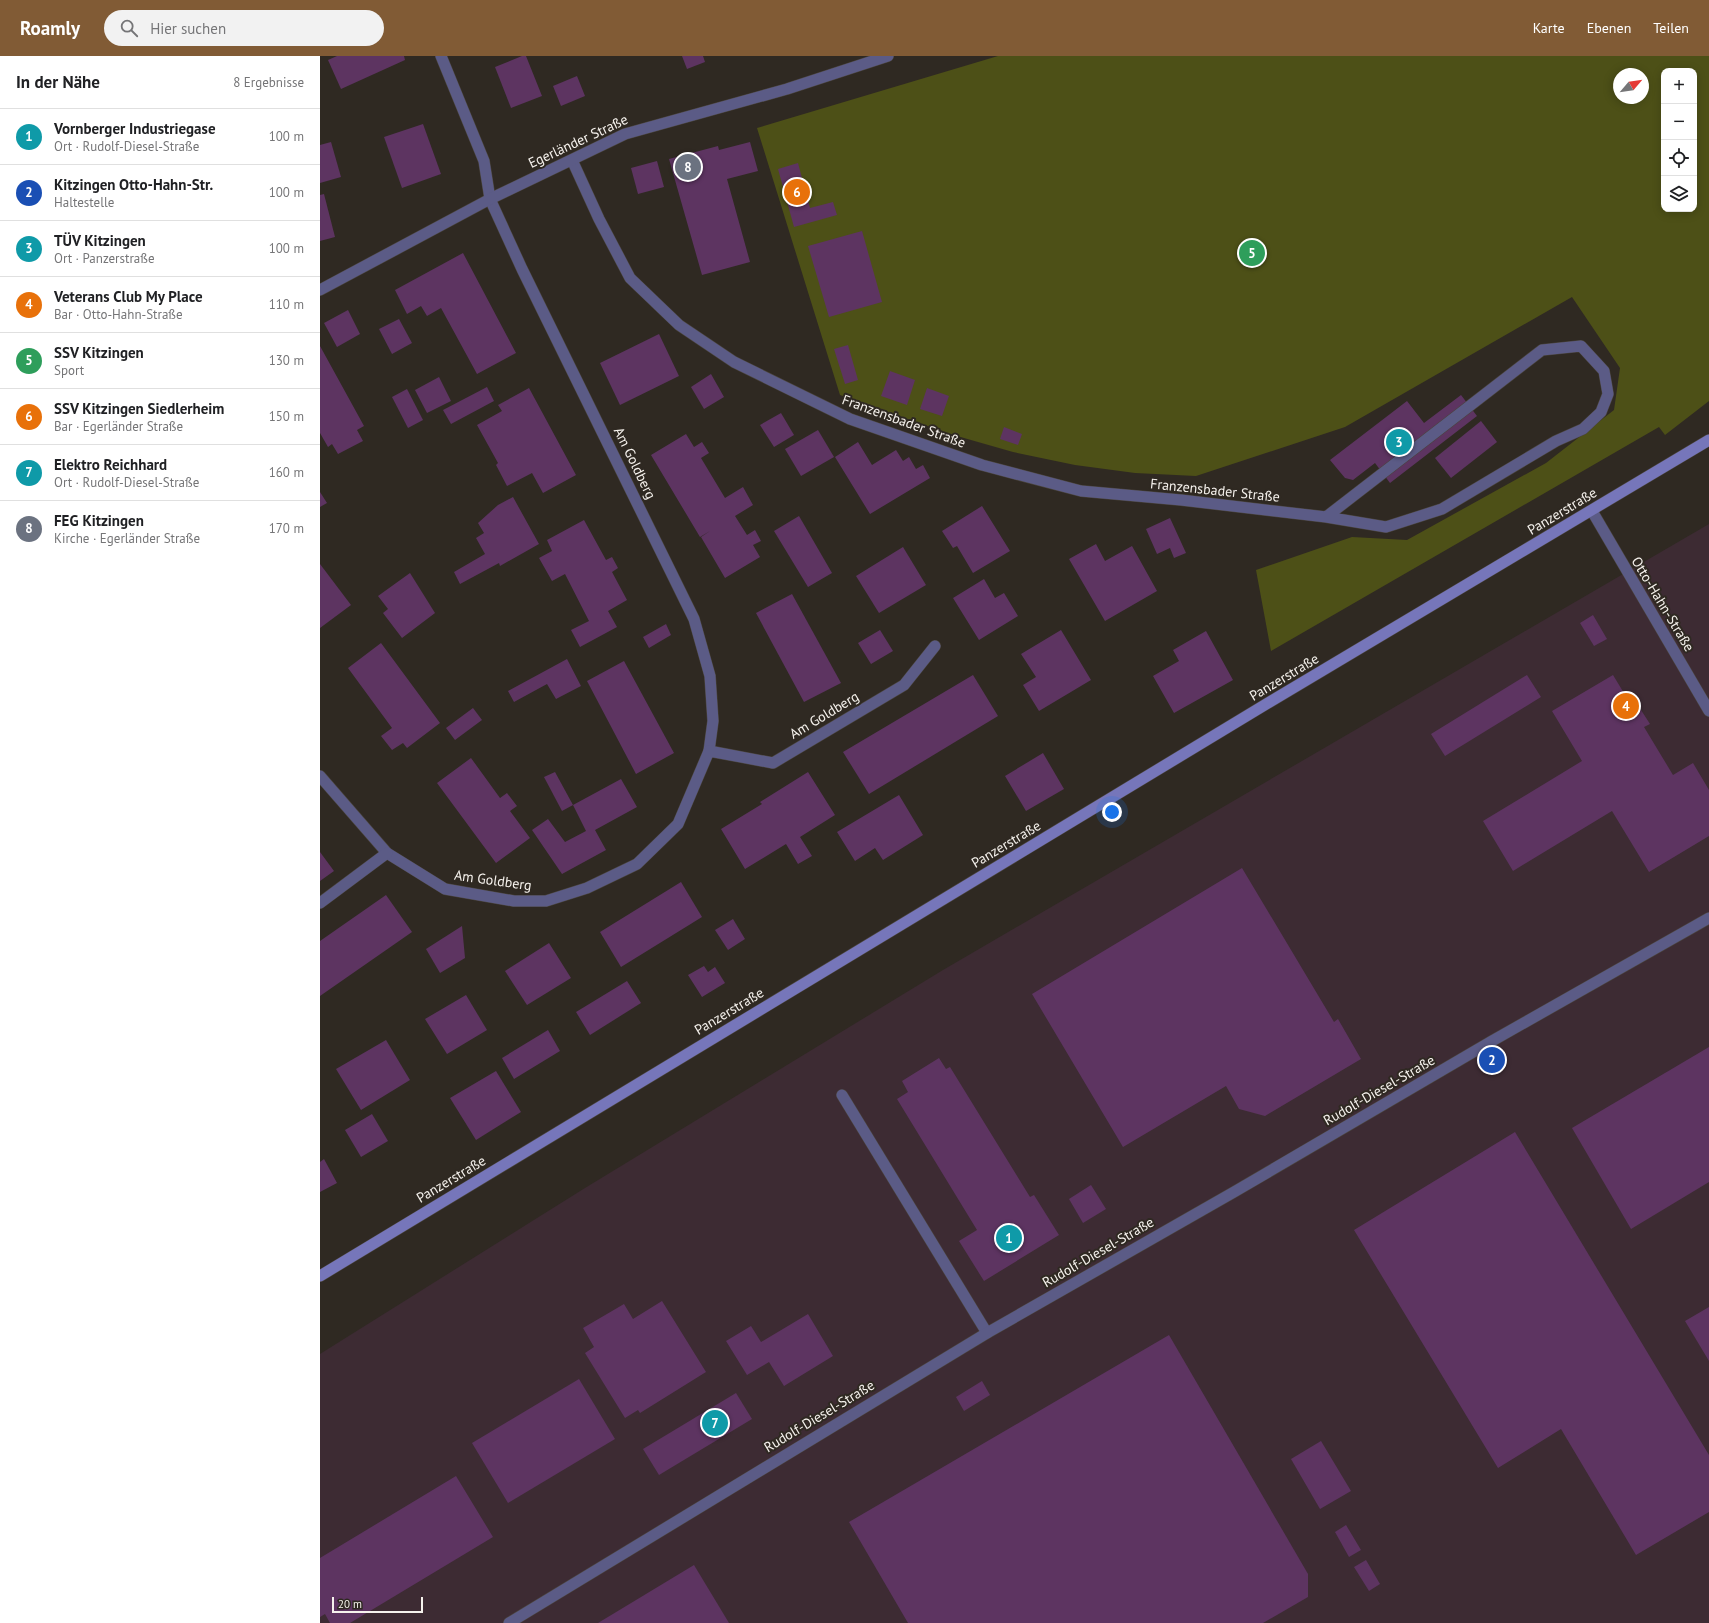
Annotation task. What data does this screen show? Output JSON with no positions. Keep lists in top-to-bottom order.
{
  "streets": {
    "main road": ["Panzerstraße"],
    "street": [
      "Egerländer Straße",
      "Franzensbader Straße",
      "Am Goldberg",
      "Otto-Hahn-Straße",
      "Rudolf-Diesel-Straße"
    ]
  },
  "crossings": [
    ["Egerländer Straße", "Franzensbader Straße"],
    ["Egerländer Straße", "Am Goldberg"],
    ["Panzerstraße", "Otto-Hahn-Straße"]
  ],
  "scale_bar": "20 m",
  "north": "top right",
  "page": {
    "header": "Roamly",
    "search": "Hier suchen",
    "nav": ["Karte", "Ebenen", "Teilen"],
    "heading": ["In der Nähe", "8 Ergebnisse"],
    "map_buttons": ["+", "−"],
    "list": [
      {
        "mark": "1",
        "name": "Vornberger Industriegase",
        "note": "Ort · Rudolf-Diesel-Straße",
        "value": "100 m"
      },
      {
        "mark": "2",
        "name": "Kitzingen Otto-Hahn-Str.",
        "note": "Haltestelle",
        "value": "100 m"
      },
      {
        "mark": "3",
        "name": "TÜV Kitzingen",
        "note": "Ort · Panzerstraße",
        "value": "100 m"
      },
      {
        "mark": "4",
        "name": "Veterans Club My Place",
        "note": "Bar · Otto-Hahn-Straße",
        "value": "110 m"
      },
      {
        "mark": "5",
        "name": "SSV Kitzingen",
        "note": "Sport",
        "value": "130 m"
      },
      {
        "mark": "6",
        "name": "SSV Kitzingen Siedlerheim",
        "note": "Bar · Egerländer Straße",
        "value": "150 m"
      },
      {
        "mark": "7",
        "name": "Elektro Reichhard",
        "note": "Ort · Rudolf-Diesel-Straße",
        "value": "160 m"
      },
      {
        "mark": "8",
        "name": "FEG Kitzingen",
        "note": "Kirche · Egerländer Straße",
        "value": "170 m"
      }
    ],
    "pins": [
      "8",
      "6",
      "5",
      "3",
      "4",
      "2",
      "1",
      "7"
    ],
    "scale": "20 m"
  }
}
